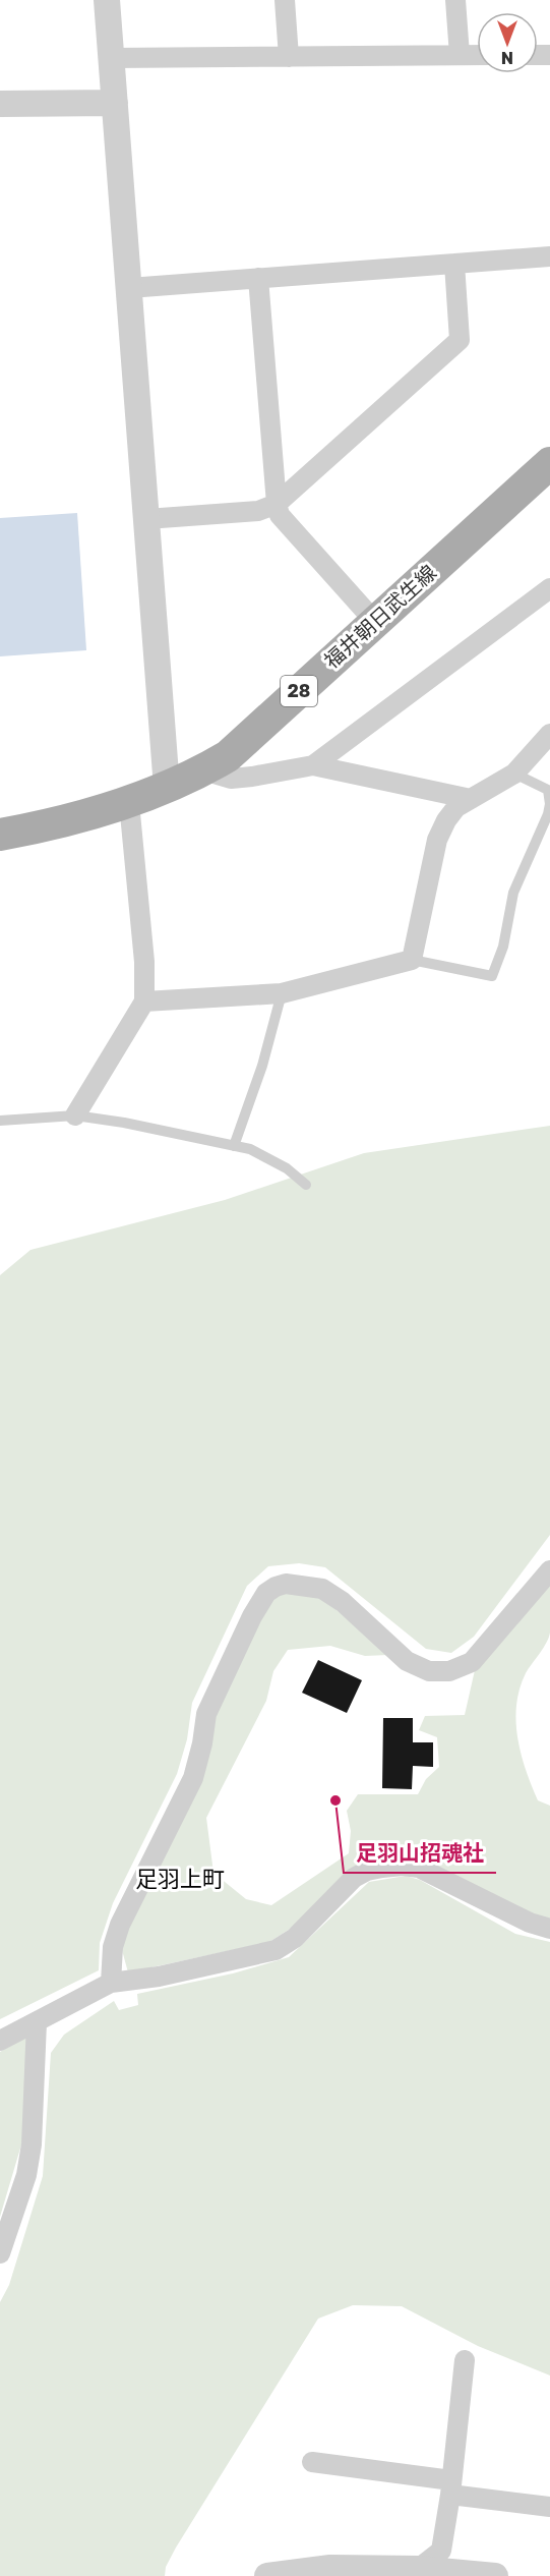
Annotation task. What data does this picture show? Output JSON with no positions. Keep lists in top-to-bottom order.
{
  "streets": {
    "main road": ["福井朝日武生線", "28"]
  },
  "districts": ["足羽上町"],
  "places": ["足羽山招魂社"],
  "north": "bottom"
}
